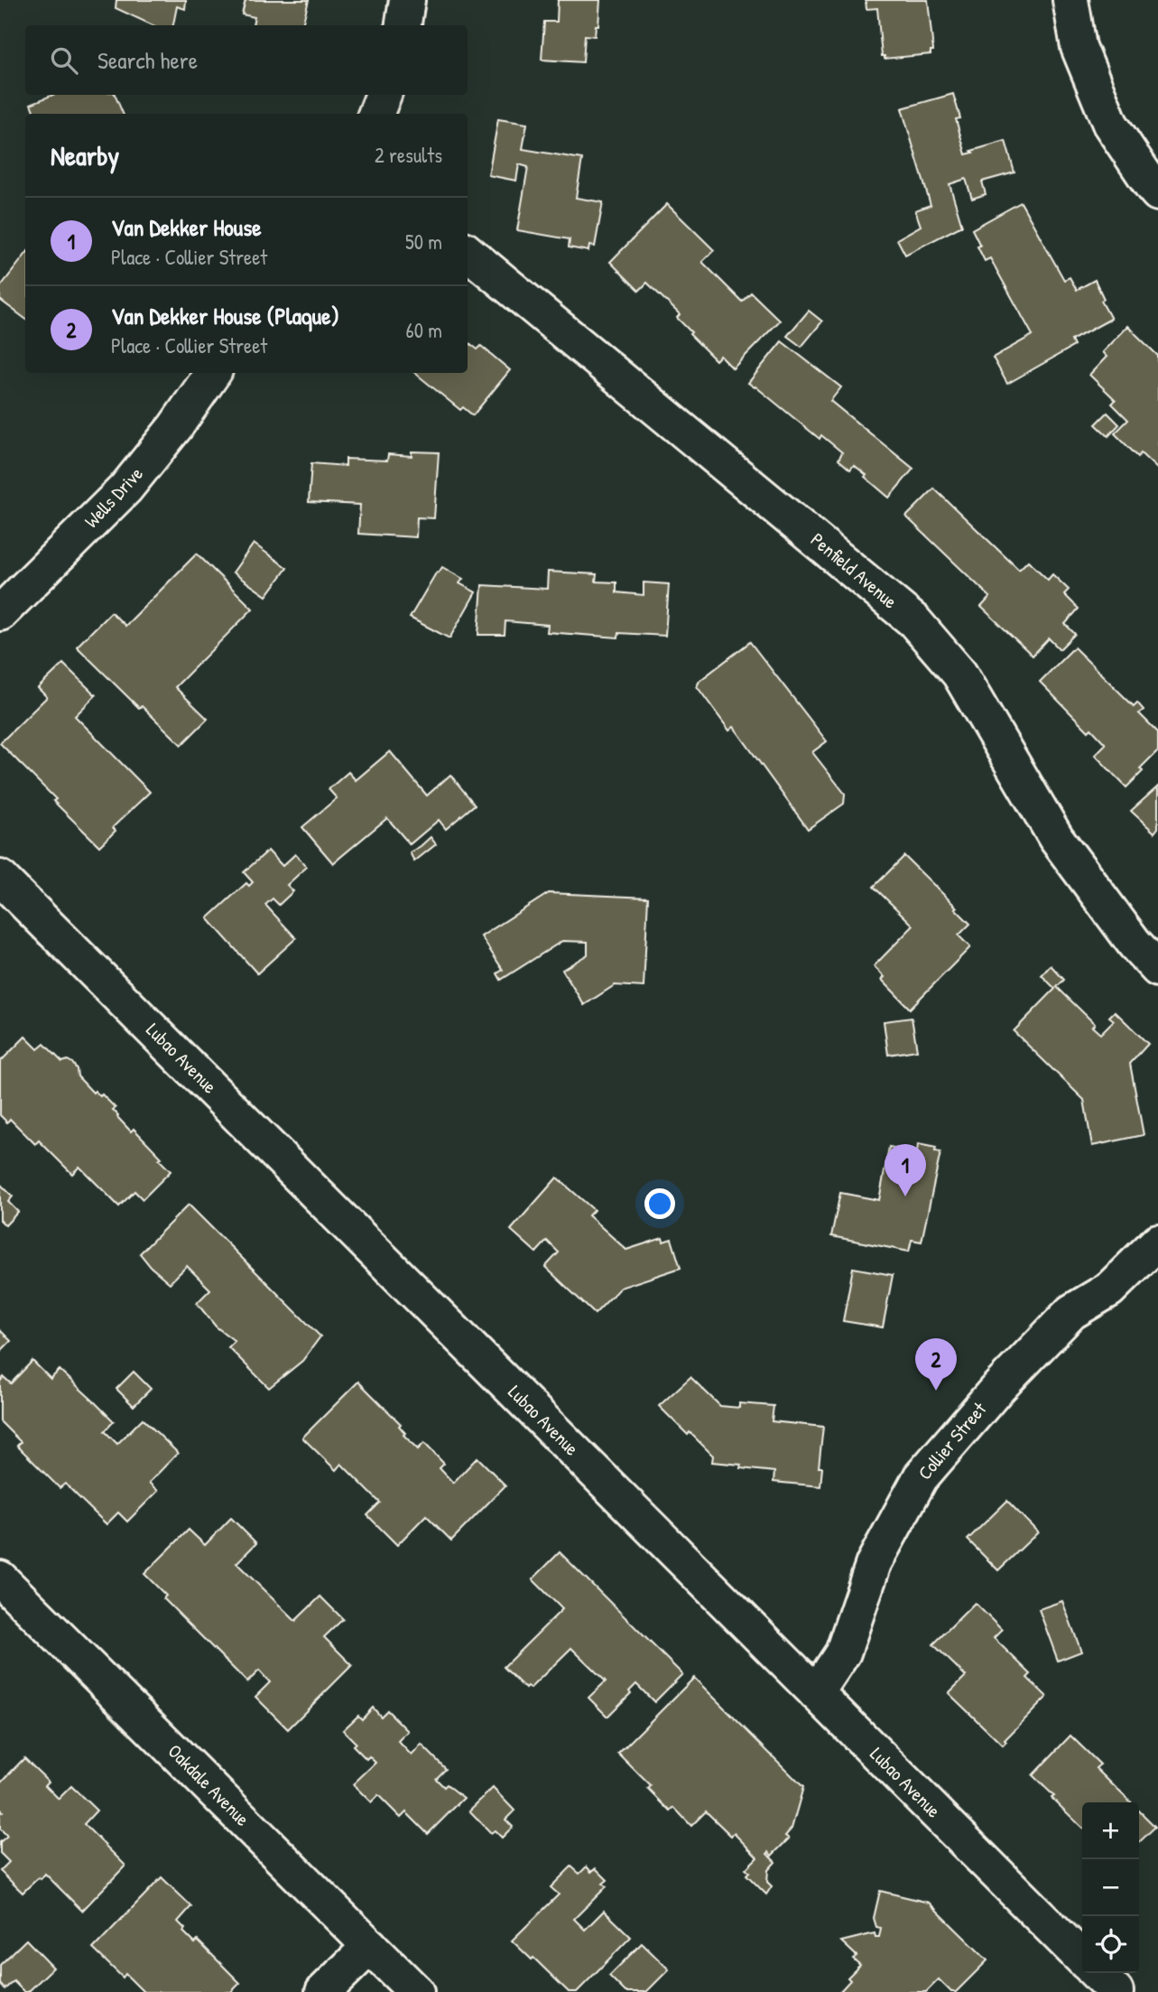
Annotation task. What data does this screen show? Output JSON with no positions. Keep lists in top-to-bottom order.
{
  "streets": {
    "street": [
      "Wells Drive",
      "Penfield Avenue",
      "Lubao Avenue",
      "Collier Street",
      "Oakdale Avenue"
    ]
  },
  "crossings": [
    ["Lubao Avenue", "Collier Street"]
  ],
  "page": {
    "search": "Search here",
    "heading": ["Nearby", "2 results"],
    "list": [
      {
        "mark": "1",
        "name": "Van Dekker House",
        "note": "Place · Collier Street",
        "value": "50 m"
      },
      {
        "mark": "2",
        "name": "Van Dekker House (Plaque)",
        "note": "Place · Collier Street",
        "value": "60 m"
      }
    ],
    "pins": ["1", "2"],
    "map_buttons": ["+", "−"]
  }
}
